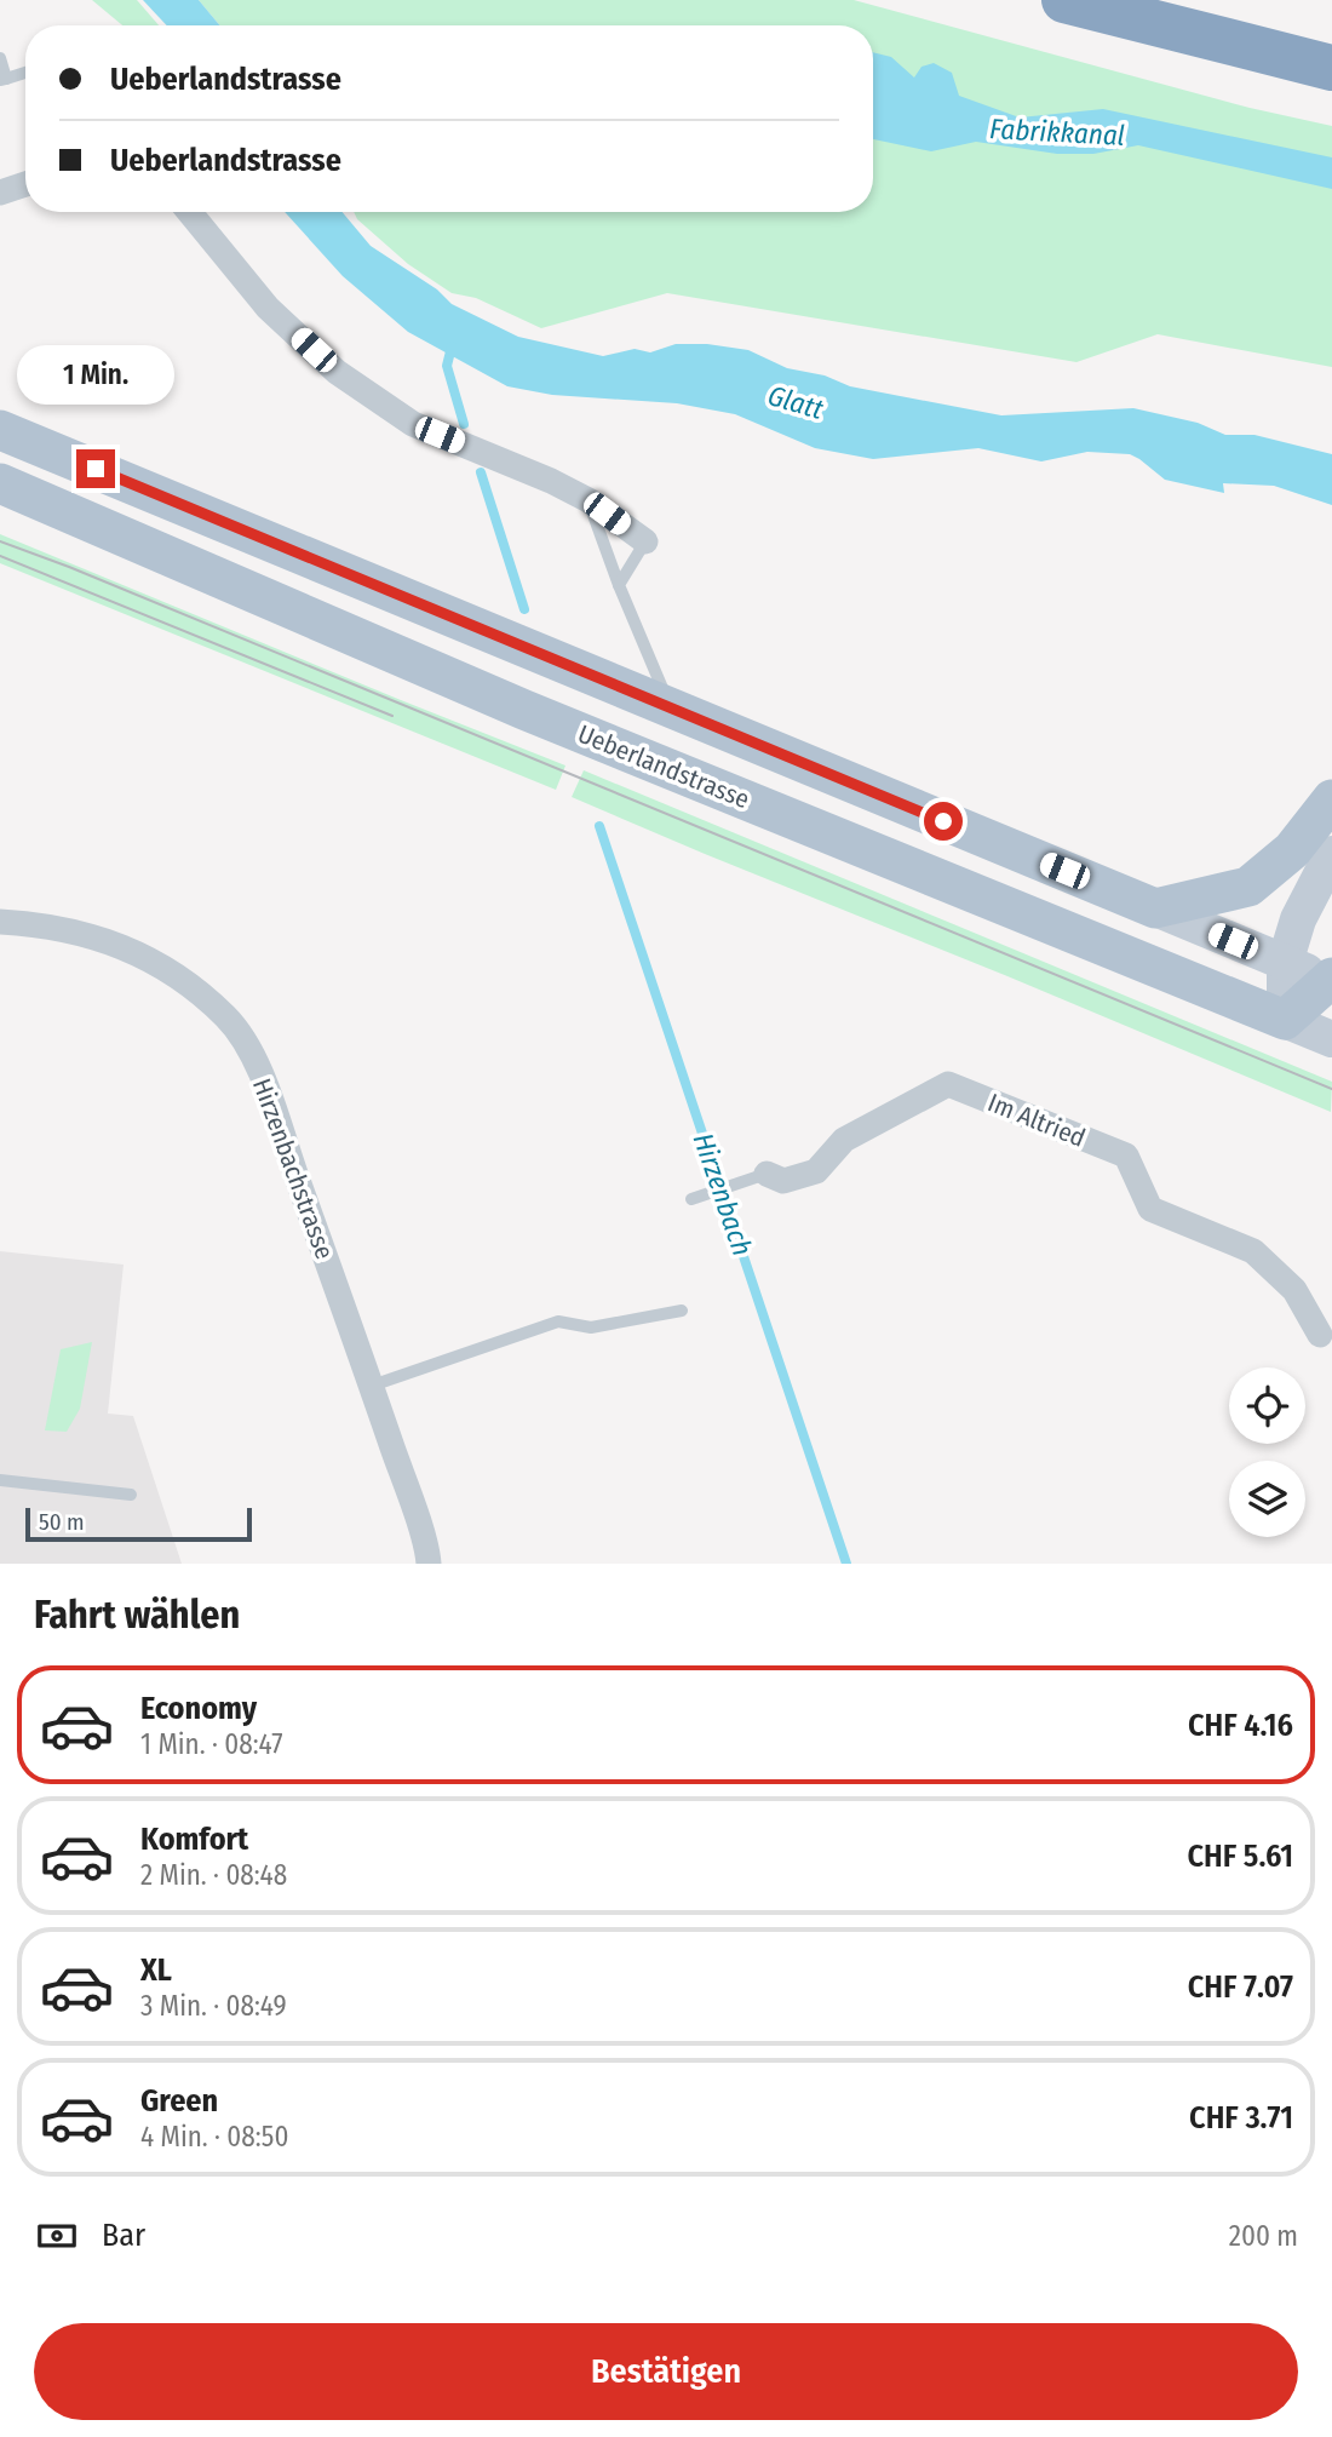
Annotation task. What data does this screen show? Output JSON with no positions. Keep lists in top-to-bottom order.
{
  "streets": {
    "main road": ["Ueberlandstrasse"],
    "street": ["Im Altried", "Hirzenbachstrasse"]
  },
  "water": ["Fabrikkanal", "Glatt", "Hirzenbach"],
  "scale_bar": "50 m",
  "page": {
    "banner": ["Ueberlandstrasse", "Ueberlandstrasse"],
    "bubble": "1 Min.",
    "scale": "50 m",
    "heading": "Fahrt wählen",
    "list": [
      {
        "name": "Economy",
        "note": "1 Min. · 08:47",
        "value": "CHF 4.16"
      },
      {
        "name": "Komfort",
        "note": "2 Min. · 08:48",
        "value": "CHF 5.61"
      },
      {
        "name": "XL",
        "note": "3 Min. · 08:49",
        "value": "CHF 7.07"
      },
      {
        "name": "Green",
        "note": "4 Min. · 08:50",
        "value": "CHF 3.71"
      }
    ],
    "pay": ["Bar", "200 m"],
    "buttons": "Bestätigen"
  }
}
